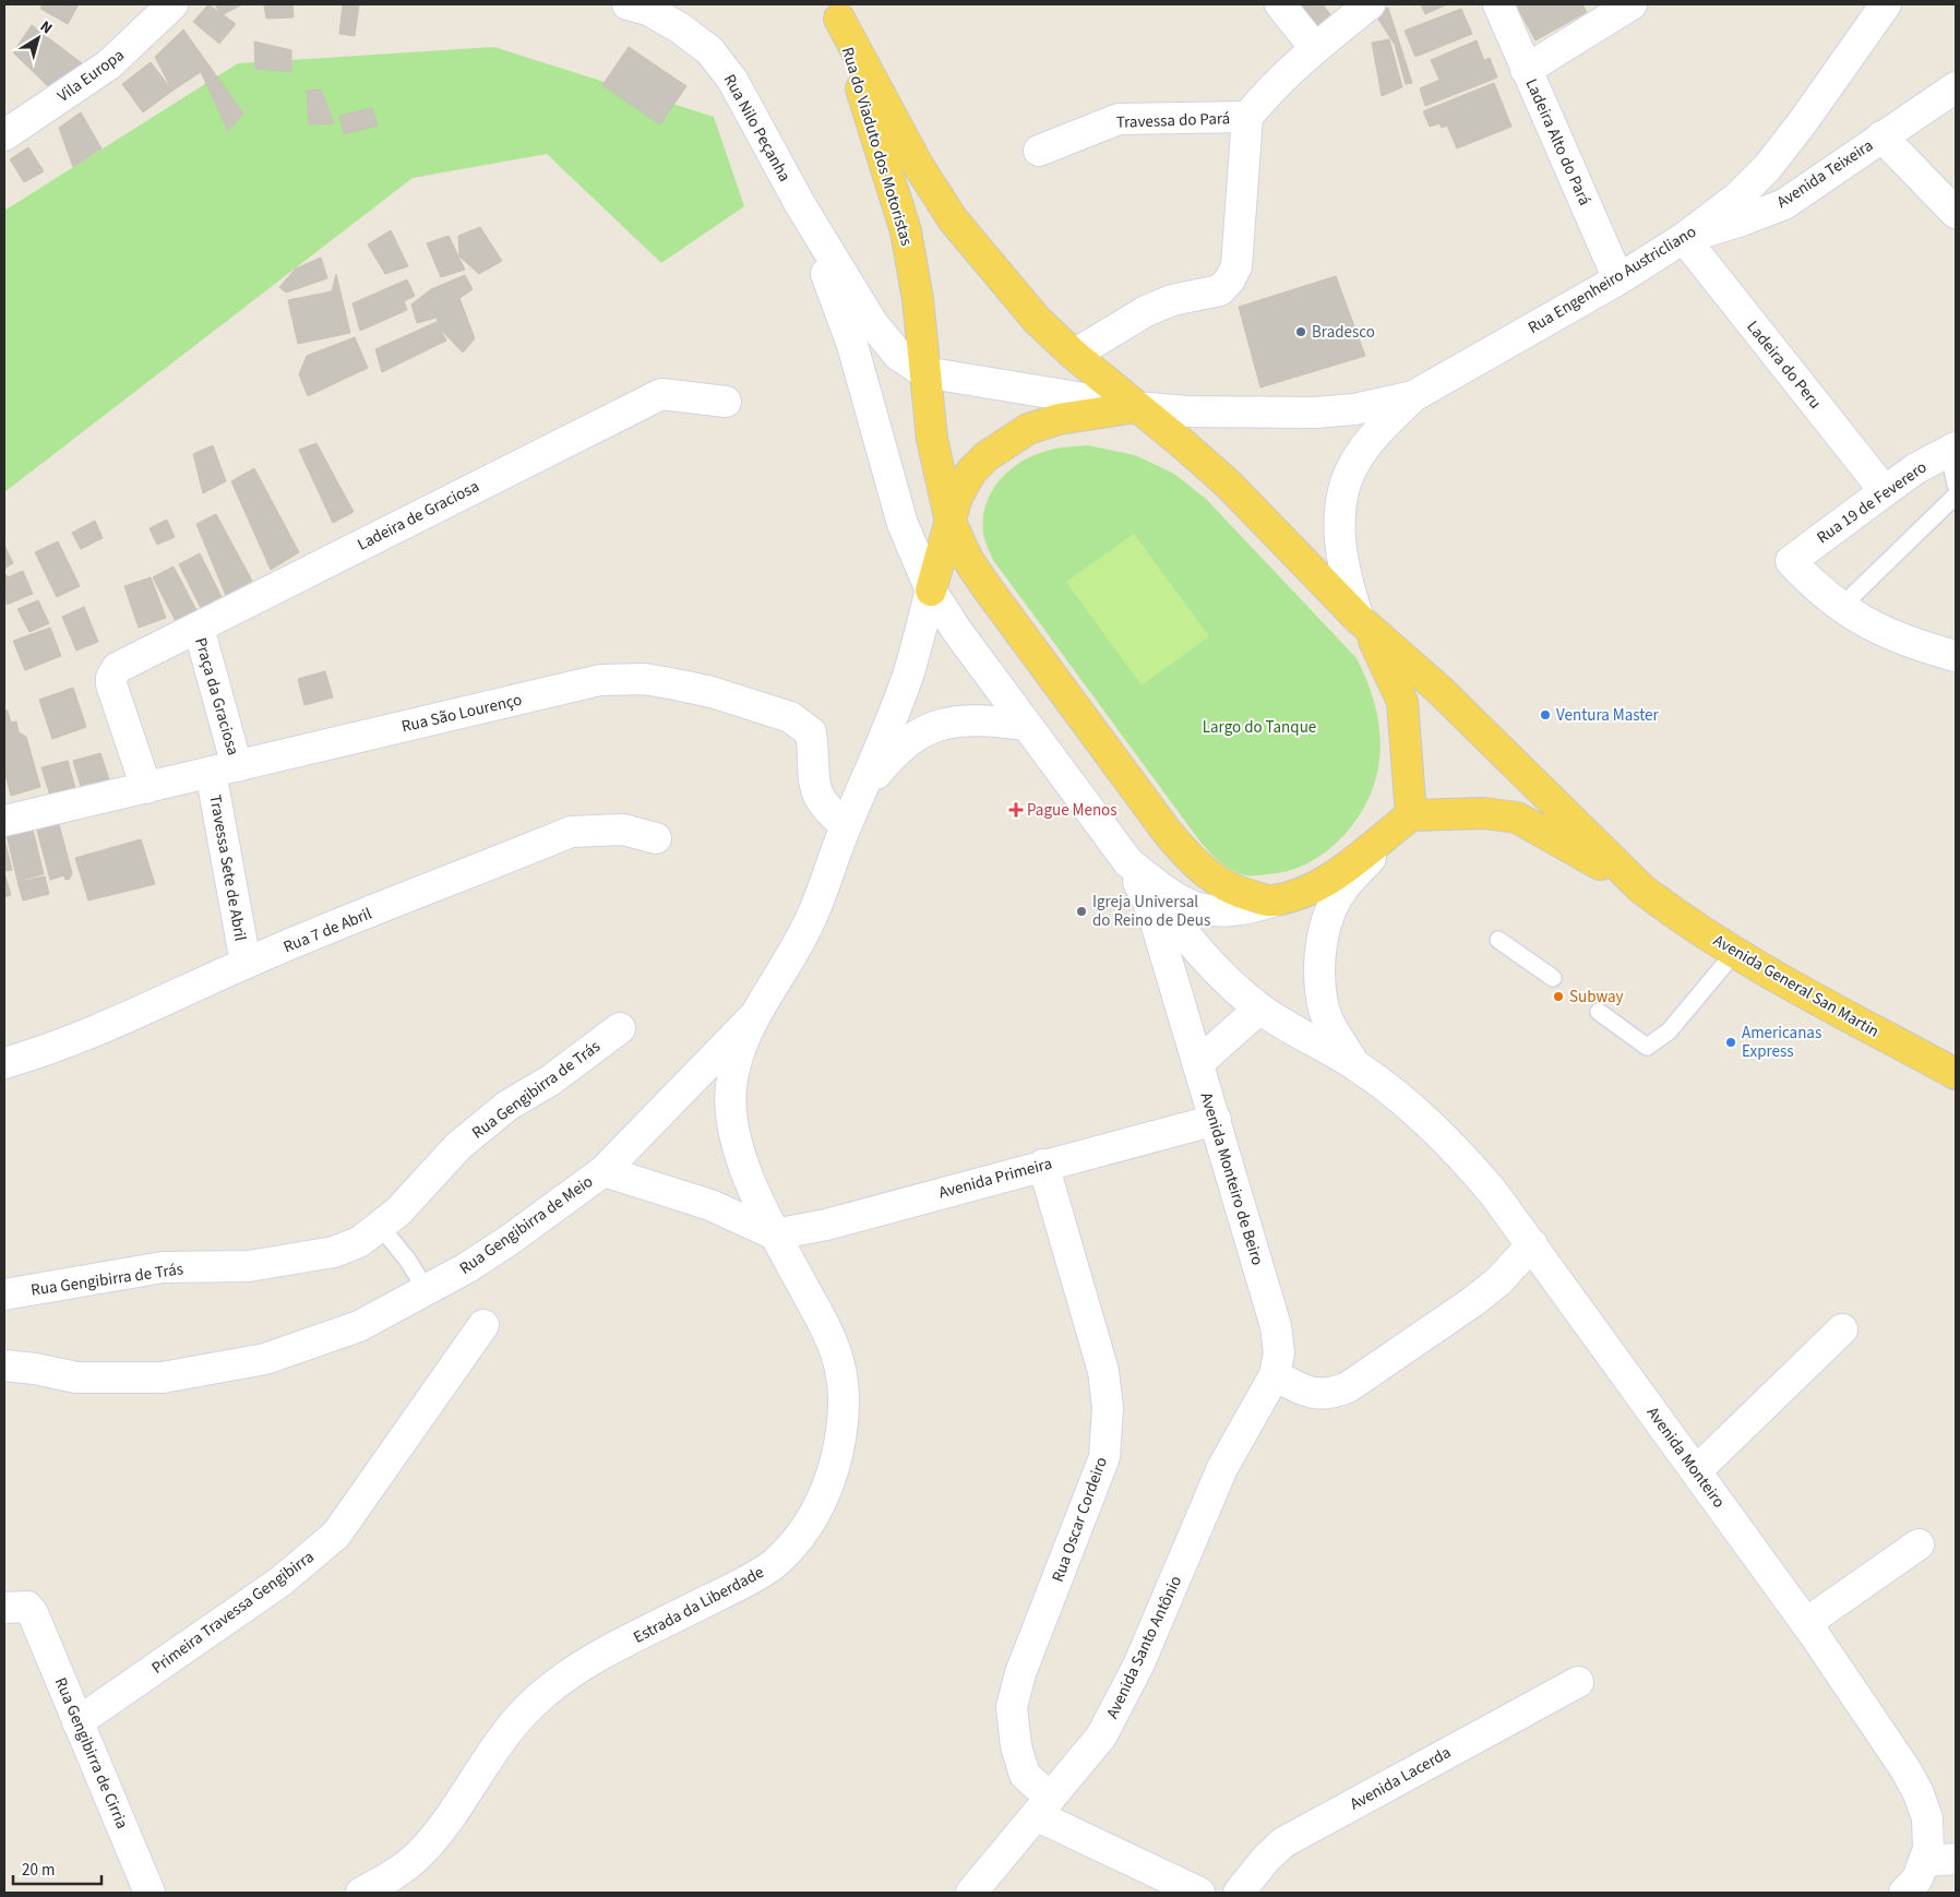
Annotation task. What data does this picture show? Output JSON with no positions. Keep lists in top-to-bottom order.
{
  "streets": {
    "main road": ["Rua do Viaduto dos Motoristas", "Avenida General San Martin"],
    "street": [
      "Vila Europa",
      "Travessa do Pará",
      "Rua Nilo Peçanha",
      "Ladeira Alto do Pará",
      "Avenida Teixeira",
      "Rua Engenheiro Austricliano",
      "Ladeira do Peru",
      "Rua 19 de Feverero",
      "Ladeira de Graciosa",
      "Praça da Graciosa",
      "Rua São Lourenço",
      "Travessa Sete de Abril",
      "Rua 7 de Abril",
      "Rua Gengibirra de Trás",
      "Avenida Primeira",
      "Avenida Monteiro de Beiro",
      "Rua Gengibirra de Meio",
      "Avenida Monteiro",
      "Rua Oscar Cordeiro",
      "Estrada da Liberdade",
      "Primeira Travessa Gengibirra",
      "Avenida Santo Antônio",
      "Rua Gengibirra de Cirria",
      "Avenida Lacerda"
    ]
  },
  "crossings": [
    ["Rua Nilo Peçanha", "Rua do Viaduto dos Motoristas"],
    ["Rua Nilo Peçanha", "Rua Gengibirra de Meio"],
    ["Ladeira Alto do Pará", "Rua Engenheiro Austricliano"],
    ["Rua do Viaduto dos Motoristas", "Rua Engenheiro Austricliano"],
    ["Avenida Teixeira", "Rua Engenheiro Austricliano"],
    ["Avenida Teixeira", "Ladeira do Peru"],
    ["Rua Engenheiro Austricliano", "Ladeira do Peru"],
    ["Rua Engenheiro Austricliano", "Avenida General San Martin"],
    ["Ladeira do Peru", "Rua 19 de Feverero"],
    ["Ladeira de Graciosa", "Praça da Graciosa"],
    ["Ladeira de Graciosa", "Rua São Lourenço"],
    ["Praça da Graciosa", "Rua São Lourenço"],
    ["Praça da Graciosa", "Travessa Sete de Abril"],
    ["Rua São Lourenço", "Travessa Sete de Abril"],
    ["Rua São Lourenço", "Rua Gengibirra de Meio"],
    ["Travessa Sete de Abril", "Rua 7 de Abril"],
    ["Avenida Primeira", "Avenida Monteiro de Beiro"],
    ["Avenida Primeira", "Rua Oscar Cordeiro"],
    ["Avenida Primeira", "Estrada da Liberdade"],
    ["Avenida Monteiro de Beiro", "Avenida Santo Antônio"],
    ["Rua Gengibirra de Meio", "Estrada da Liberdade"],
    ["Rua Oscar Cordeiro", "Avenida Santo Antônio"],
    ["Primeira Travessa Gengibirra", "Rua Gengibirra de Cirria"]
  ],
  "parks": ["Largo do Tanque"],
  "places": {
    "other": [
      "Bradesco",
      "Ventura Master",
      "Igreja Universal do Reino de Deus",
      "Subway",
      "Americanas Express"
    ],
    "health": ["Pague Menos"]
  },
  "scale_bar": "20 m",
  "north": "top right"
}
